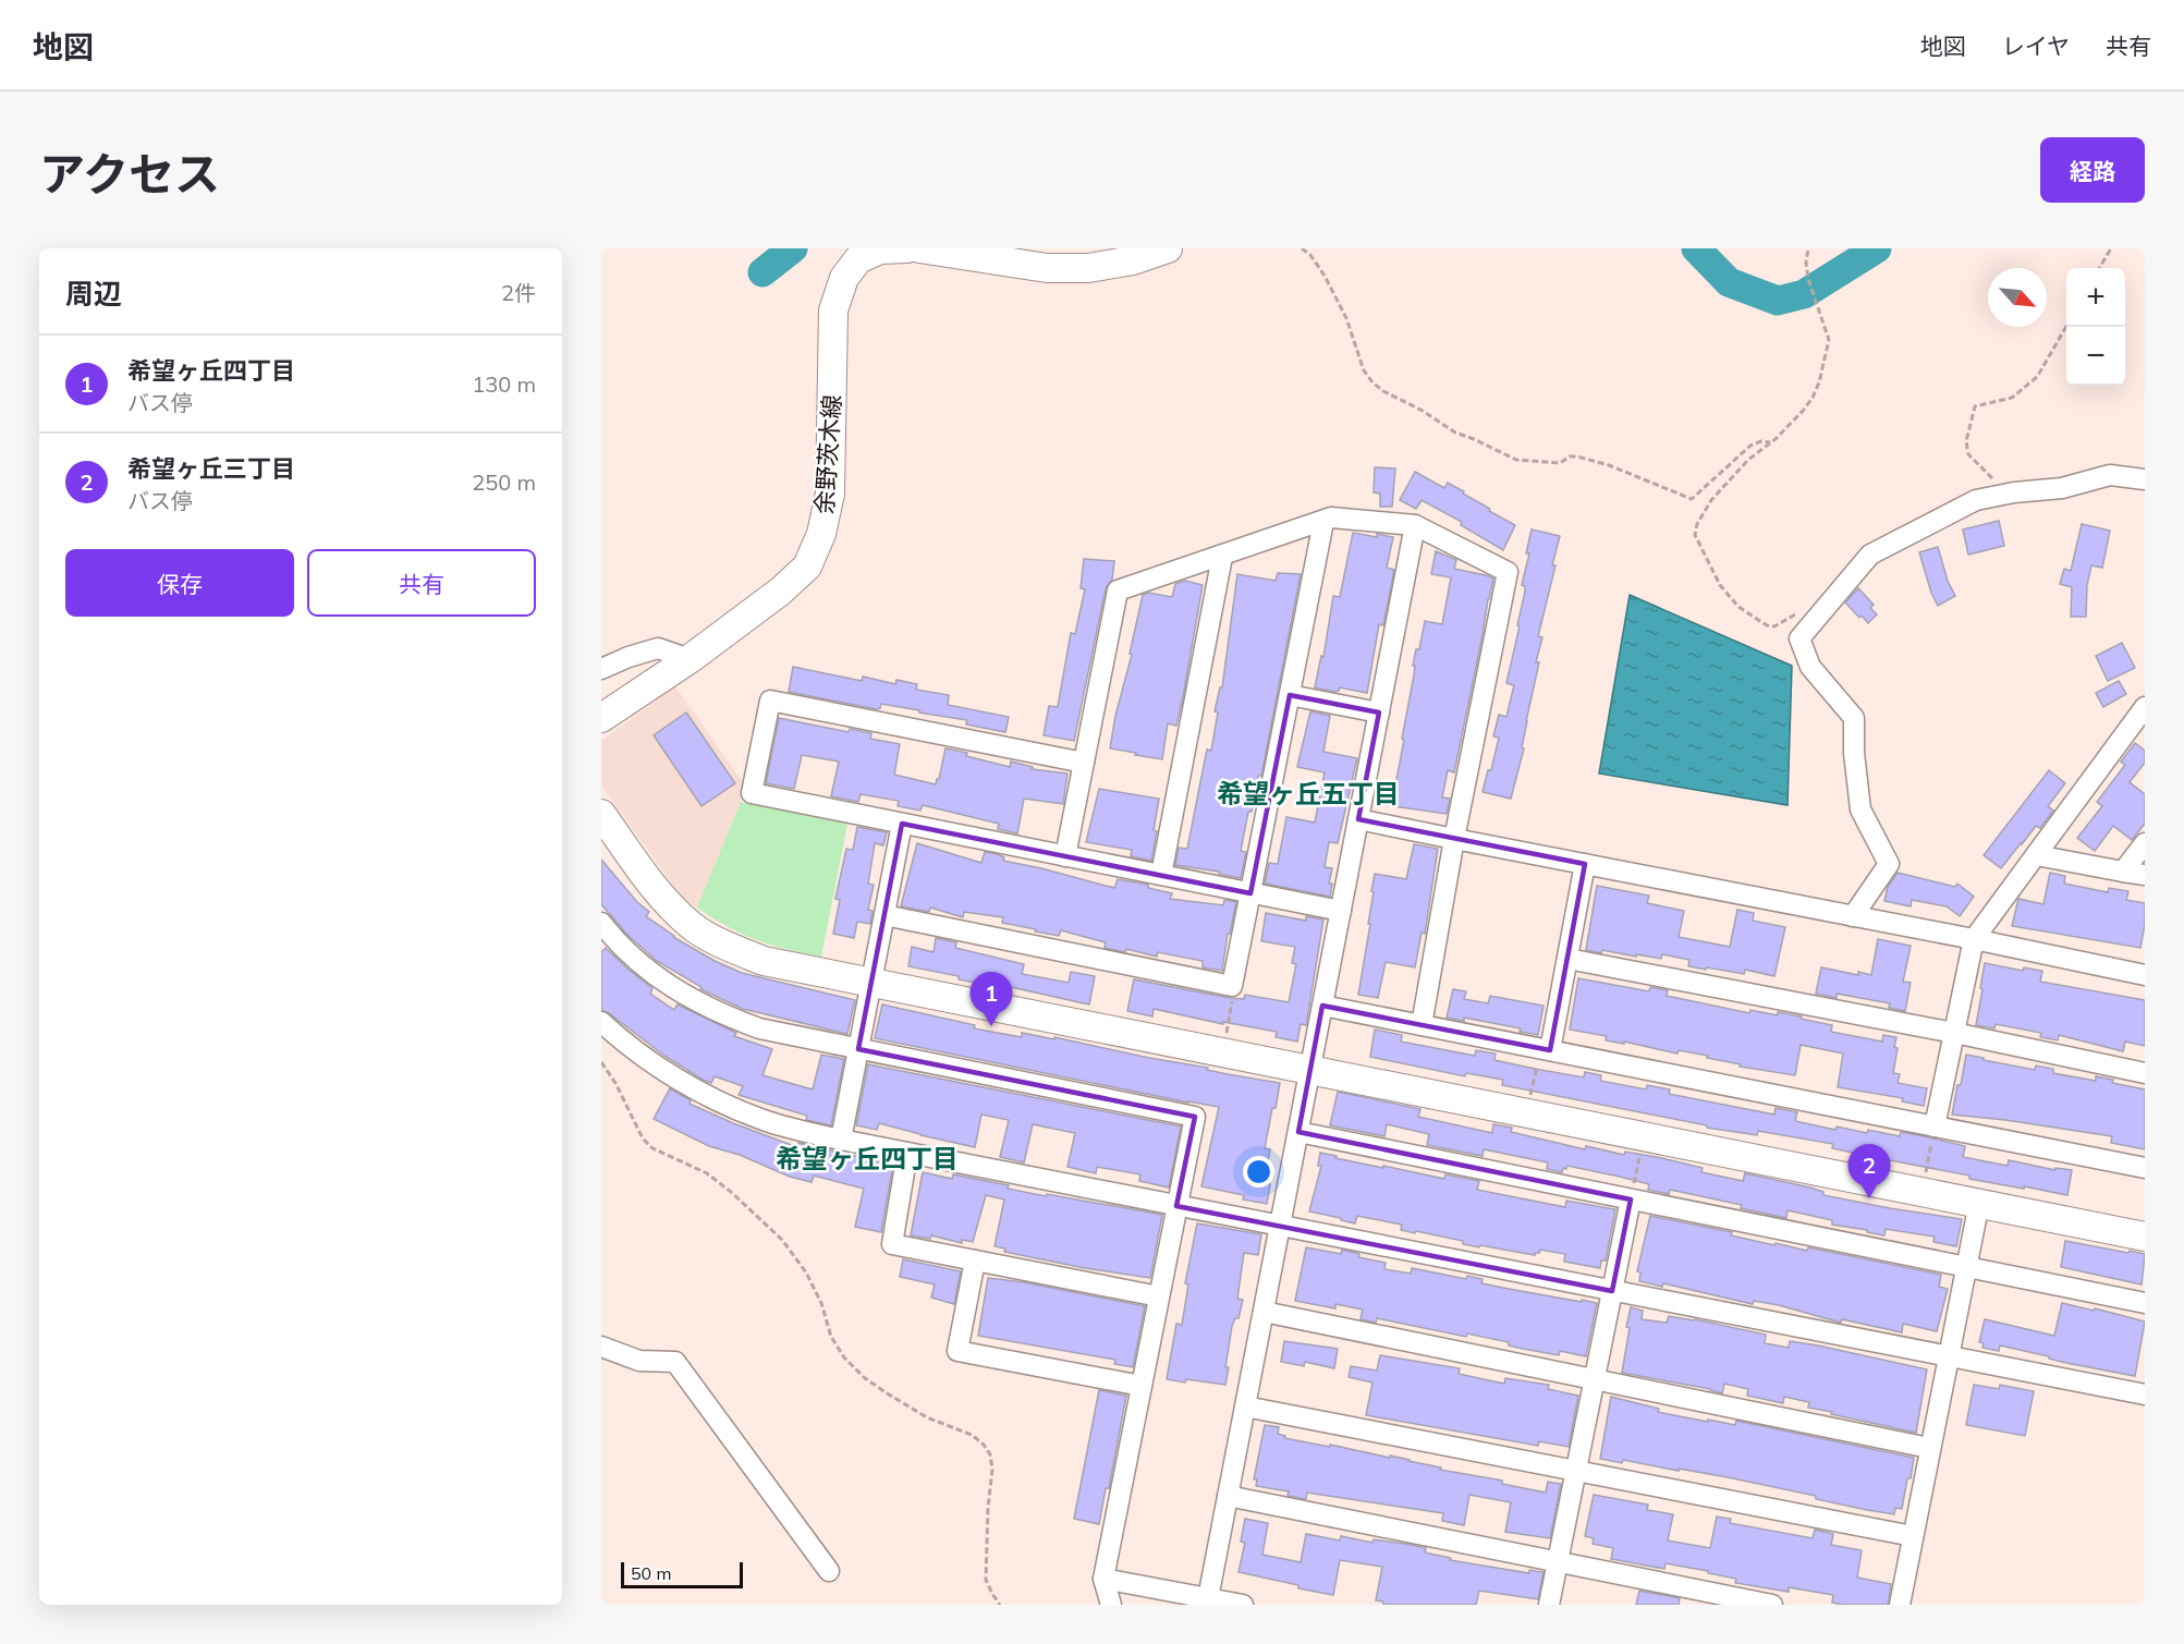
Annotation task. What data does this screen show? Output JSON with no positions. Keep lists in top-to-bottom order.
{
  "streets": {
    "street": ["余野茨木線"]
  },
  "districts": ["希望ヶ丘五丁目", "希望ヶ丘四丁目"],
  "scale_bar": "50 m",
  "north": "bottom right",
  "page": {
    "header": "地図",
    "nav": ["地図", "レイヤ", "共有"],
    "title": "アクセス",
    "buttons": [
      "経路",
      ["保存", "共有"]
    ],
    "heading": ["周辺", "2件"],
    "map_buttons": ["+", "−"],
    "list": [
      {
        "mark": "1",
        "name": "希望ヶ丘四丁目",
        "note": "バス停",
        "value": "130 m"
      },
      {
        "mark": "2",
        "name": "希望ヶ丘三丁目",
        "note": "バス停",
        "value": "250 m"
      }
    ],
    "pins": ["1", "2"],
    "scale": "50 m"
  }
}
